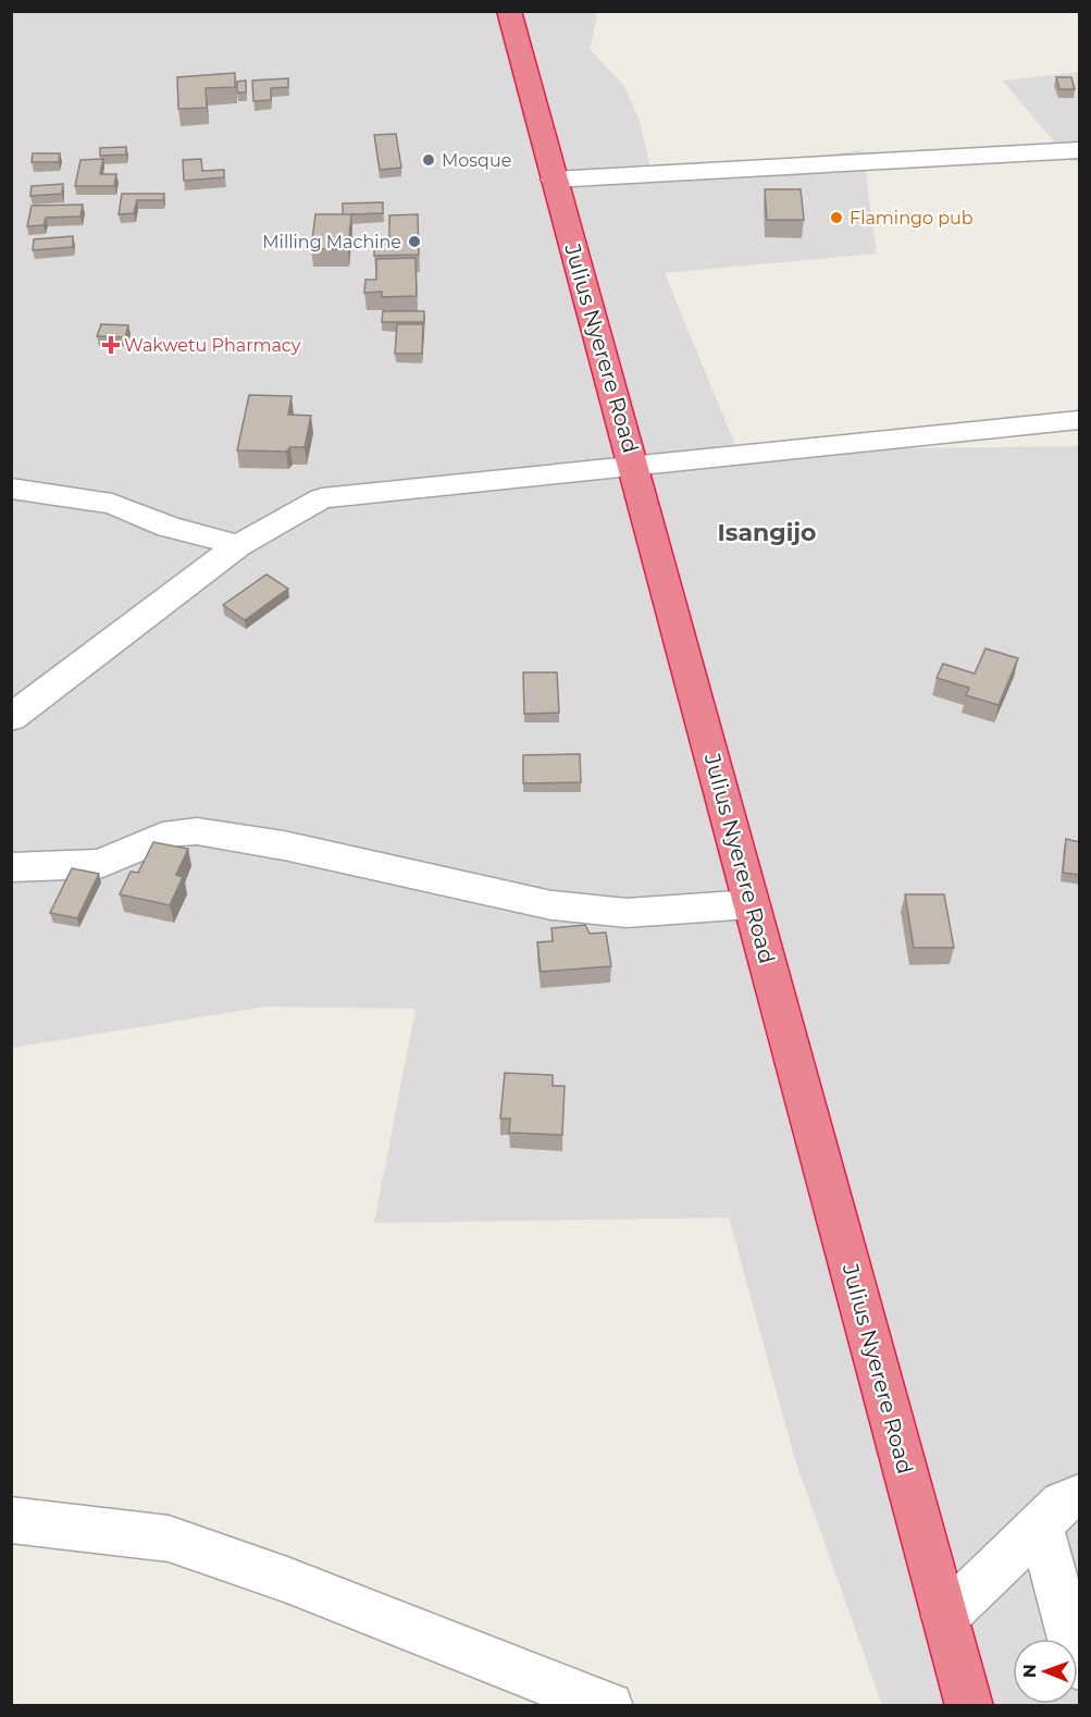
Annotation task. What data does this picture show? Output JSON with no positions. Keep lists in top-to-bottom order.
{
  "streets": {
    "highway": ["Julius Nyerere Road"]
  },
  "districts": ["Isangijo"],
  "places": {
    "other": ["Mosque", "Flamingo pub", "Milling Machine"],
    "health": ["Wakwetu Pharmacy"]
  },
  "north": "left"
}
